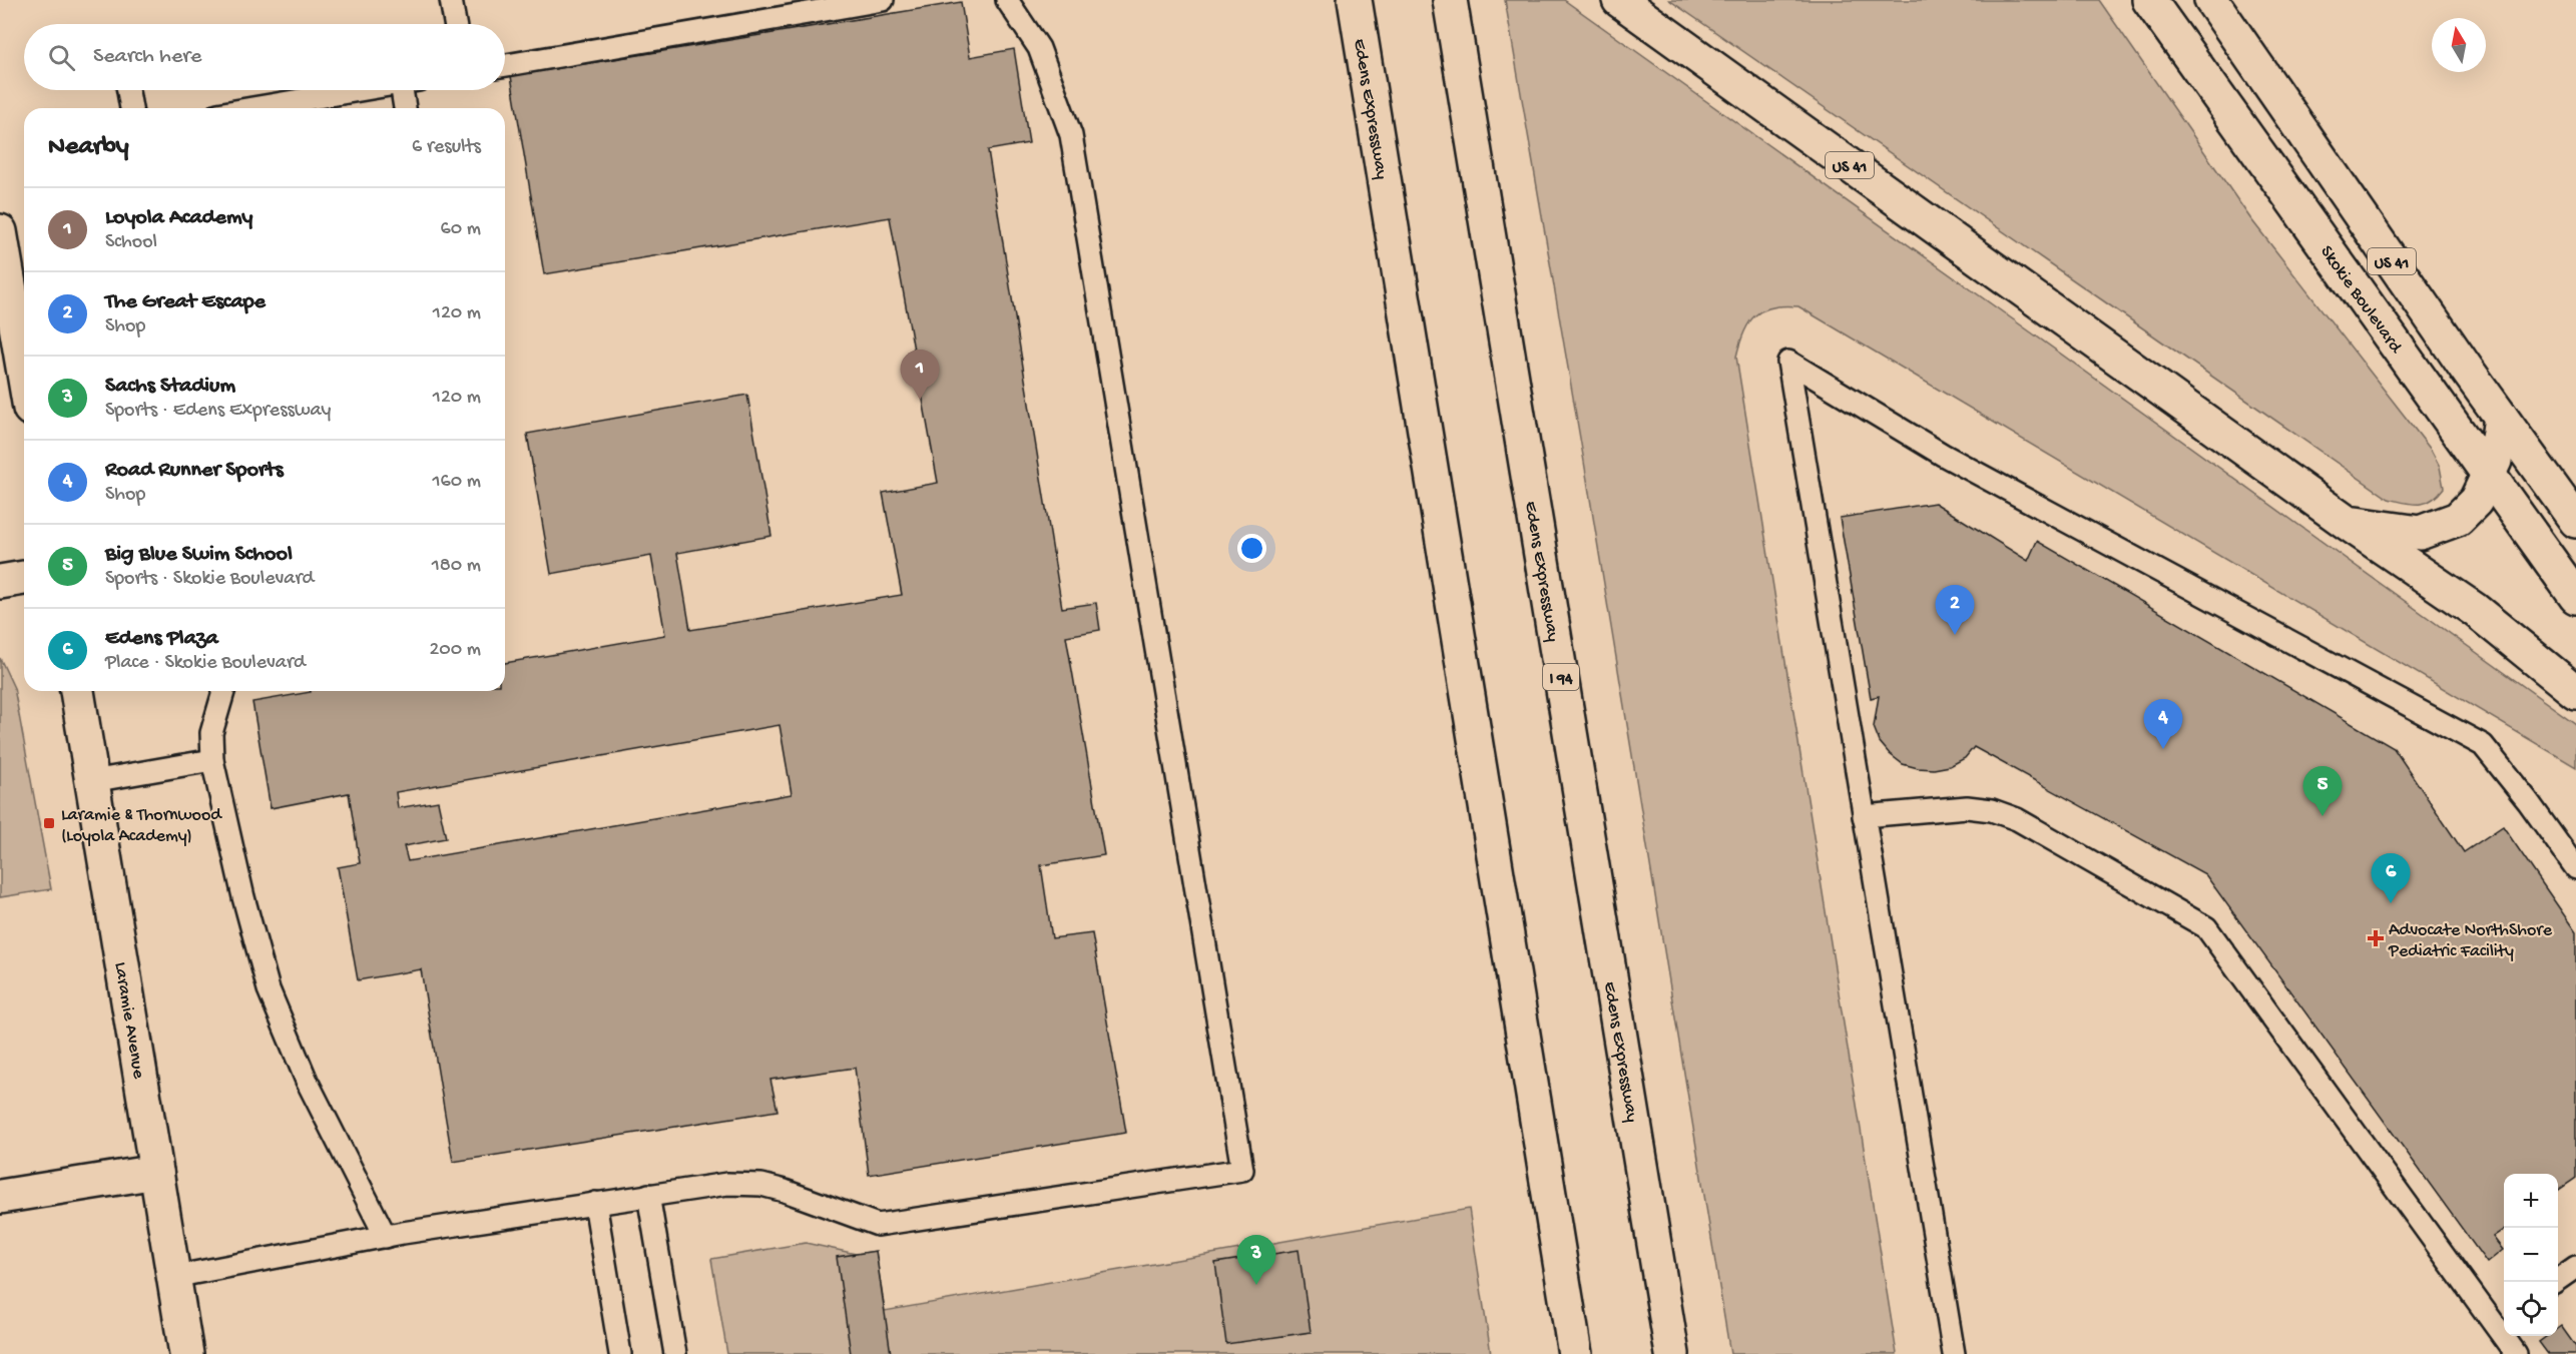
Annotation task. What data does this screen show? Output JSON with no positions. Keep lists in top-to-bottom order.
{
  "streets": {
    "main road": [
      "Edens Expressway",
      "US 41",
      "Skokie Boulevard",
      "I 94",
      "Laramie Avenue"
    ]
  },
  "places": {
    "transit": ["Laramie & Thornwood (Loyola Academy)"],
    "health": ["Advocate NorthShore Pediatric Facility"]
  },
  "north": "top",
  "page": {
    "search": "Search here",
    "heading": ["Nearby", "6 results"],
    "list": [
      {
        "mark": "1",
        "name": "Loyola Academy",
        "note": "School",
        "value": "60 m"
      },
      {
        "mark": "2",
        "name": "The Great Escape",
        "note": "Shop",
        "value": "120 m"
      },
      {
        "mark": "3",
        "name": "Sachs Stadium",
        "note": "Sports · Edens Expressway",
        "value": "120 m"
      },
      {
        "mark": "4",
        "name": "Road Runner Sports",
        "note": "Shop",
        "value": "160 m"
      },
      {
        "mark": "5",
        "name": "Big Blue Swim School",
        "note": "Sports · Skokie Boulevard",
        "value": "180 m"
      },
      {
        "mark": "6",
        "name": "Edens Plaza",
        "note": "Place · Skokie Boulevard",
        "value": "200 m"
      }
    ],
    "pins": [
      "1",
      "2",
      "4",
      "5",
      "6",
      "3"
    ],
    "map_buttons": ["+", "−"]
  }
}
